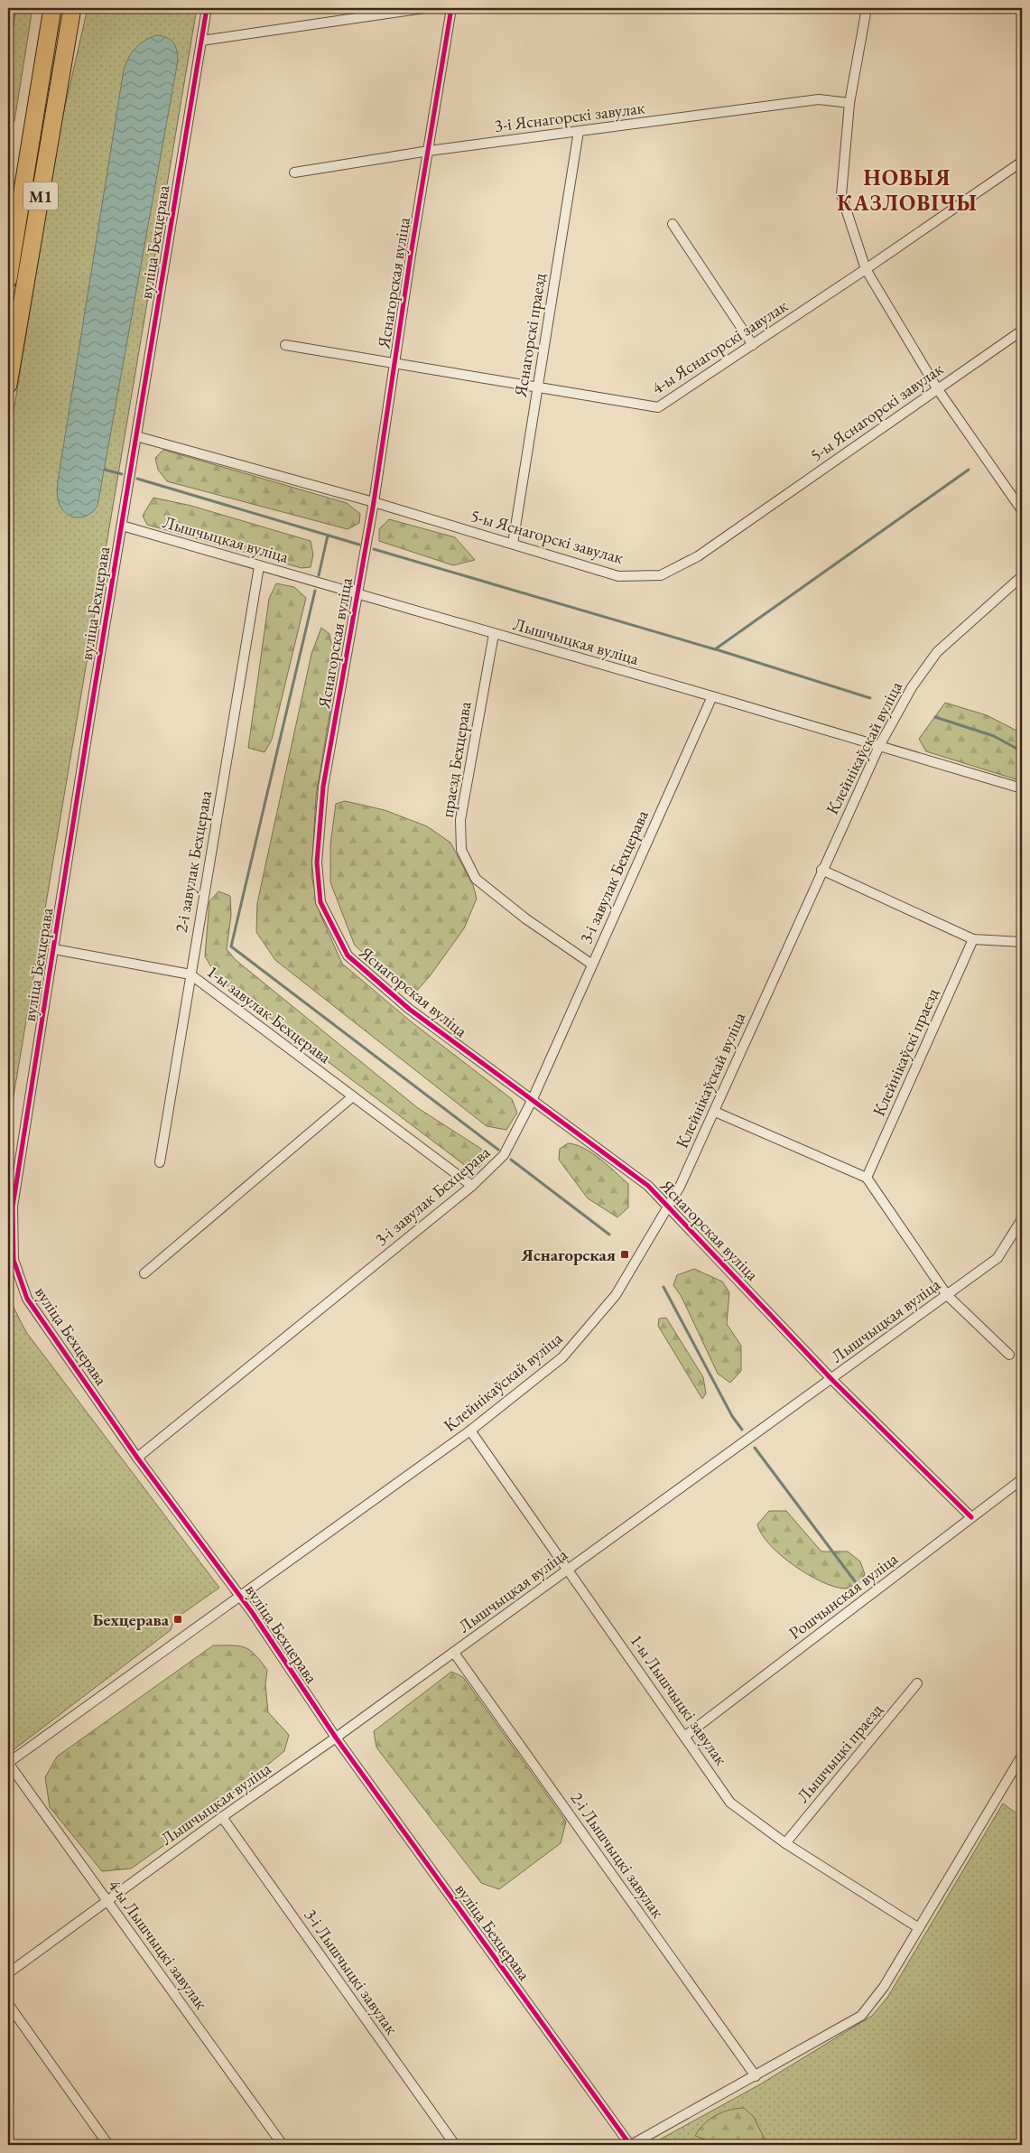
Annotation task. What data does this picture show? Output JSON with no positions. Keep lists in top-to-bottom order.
{
  "streets": {
    "highway": ["М1"],
    "street": [
      "3-і Яснагорскі завулак",
      "вуліца Бехцерава",
      "Яснагорская вуліца",
      "Яснагорскі праезд",
      "4-ы Яснагорскі завулак",
      "5-ы Яснагорскі завулак",
      "Лышчыцкая вуліца",
      "Клейнікаўскай вуліца",
      "праезд Бехцерава",
      "2-і завулак Бехцерава",
      "3-і завулак Бехцерава",
      "1-ы завулак Бехцерава",
      "Клейнікаўскі праезд",
      "Рошчынская вуліца",
      "1-ы Лышчыцкі завулак",
      "Лышчыцкі праезд",
      "2-і Лышчыцкі завулак",
      "4-ы Лышчыцкі завулак",
      "3-і Лышчыцкі завулак"
    ]
  },
  "crossings": [
    ["3-і Яснагорскі завулак", "Яснагорская вуліца"],
    ["3-і Яснагорскі завулак", "Яснагорскі праезд"],
    ["вуліца Бехцерава", "5-ы Яснагорскі завулак"],
    ["вуліца Бехцерава", "Лышчыцкая вуліца"],
    ["вуліца Бехцерава", "Клейнікаўскай вуліца"],
    ["вуліца Бехцерава", "3-і завулак Бехцерава"],
    ["вуліца Бехцерава", "1-ы завулак Бехцерава"],
    ["Яснагорская вуліца", "4-ы Яснагорскі завулак"],
    ["Яснагорская вуліца", "5-ы Яснагорскі завулак"],
    ["Яснагорская вуліца", "Лышчыцкая вуліца"],
    ["Яснагорская вуліца", "Клейнікаўскай вуліца"],
    ["Яснагорская вуліца", "3-і завулак Бехцерава"],
    ["Яснагорская вуліца", "Рошчынская вуліца"],
    ["Яснагорскі праезд", "4-ы Яснагорскі завулак"],
    ["Яснагорскі праезд", "5-ы Яснагорскі завулак"],
    ["Лышчыцкая вуліца", "Клейнікаўскай вуліца"],
    ["Лышчыцкая вуліца", "праезд Бехцерава"],
    ["Лышчыцкая вуліца", "2-і завулак Бехцерава"],
    ["Лышчыцкая вуліца", "3-і завулак Бехцерава"],
    ["Лышчыцкая вуліца", "1-ы Лышчыцкі завулак"],
    ["Лышчыцкая вуліца", "2-і Лышчыцкі завулак"],
    ["Лышчыцкая вуліца", "4-ы Лышчыцкі завулак"],
    ["Лышчыцкая вуліца", "3-і Лышчыцкі завулак"],
    ["Клейнікаўскай вуліца", "1-ы Лышчыцкі завулак"],
    ["Клейнікаўскай вуліца", "4-ы Лышчыцкі завулак"],
    ["праезд Бехцерава", "3-і завулак Бехцерава"],
    ["2-і завулак Бехцерава", "1-ы завулак Бехцерава"],
    ["3-і завулак Бехцерава", "1-ы завулак Бехцерава"],
    ["Рошчынская вуліца", "1-ы Лышчыцкі завулак"],
    ["1-ы Лышчыцкі завулак", "Лышчыцкі праезд"]
  ],
  "districts": ["НОВЫЯ КАЗЛОВІЧЫ"],
  "places": {
    "transit": ["Яснагорская", "Бехцерава"]
  }
}
